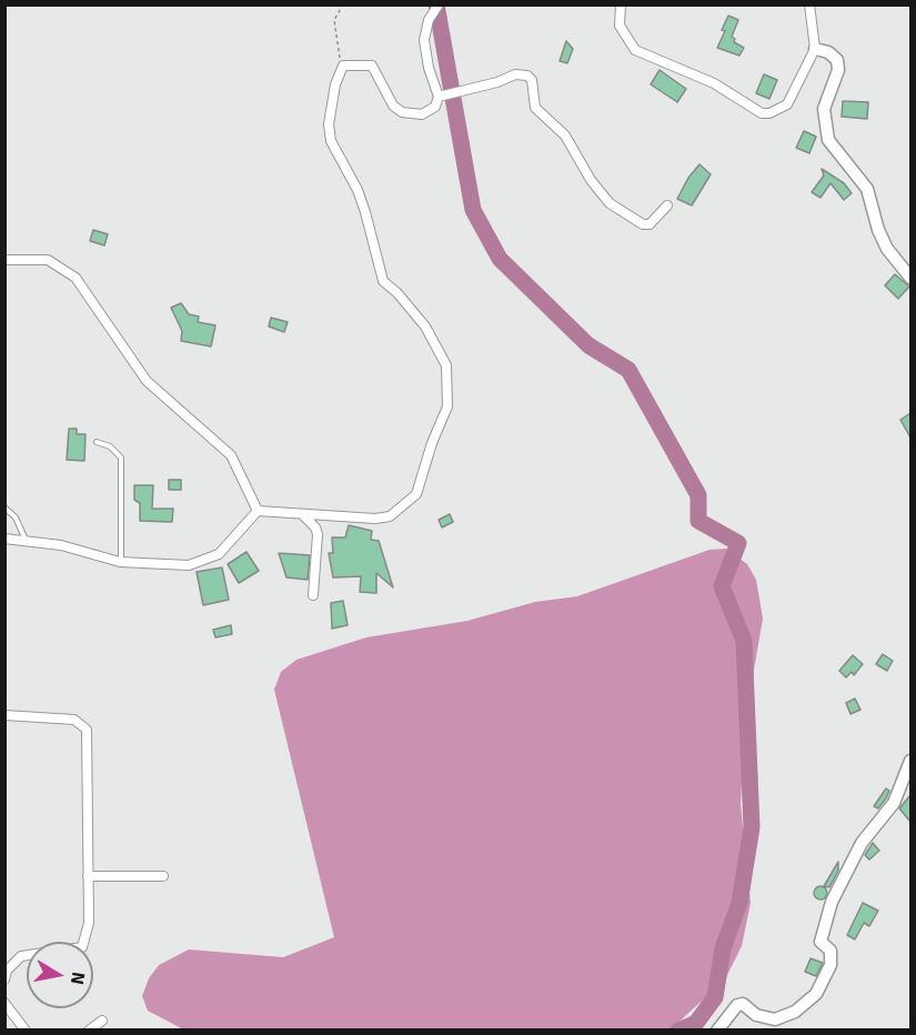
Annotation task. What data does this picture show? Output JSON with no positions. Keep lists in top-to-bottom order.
{
  "north": "right"
}
